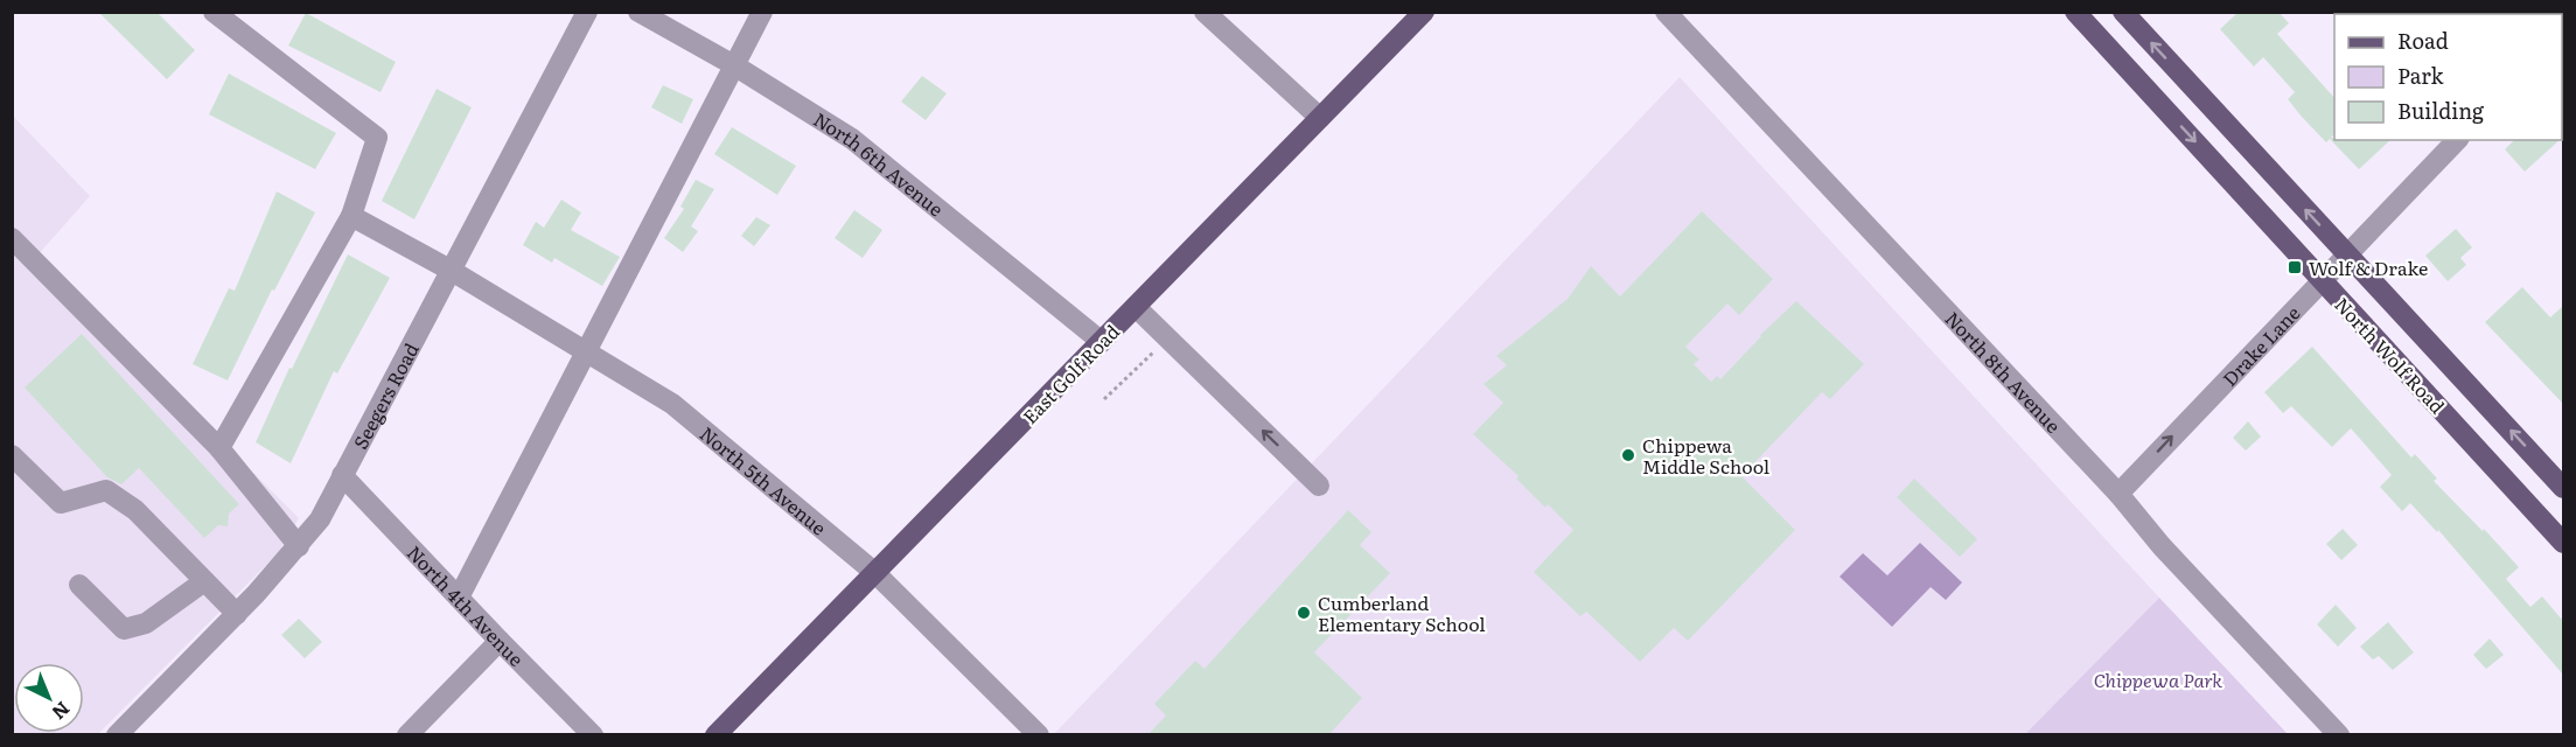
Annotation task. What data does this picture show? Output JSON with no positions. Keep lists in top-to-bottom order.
{
  "streets": {
    "main road": ["North Wolf Road", "East Golf Road"],
    "street": [
      "North 6th Avenue",
      "Drake Lane",
      "North 8th Avenue",
      "Seegers Road",
      "North 5th Avenue",
      "North 4th Avenue"
    ]
  },
  "crossings": [
    ["North 6th Avenue", "East Golf Road"],
    ["Drake Lane", "North Wolf Road"],
    ["Drake Lane", "North 8th Avenue"],
    ["East Golf Road", "North 5th Avenue"],
    ["Seegers Road", "North 5th Avenue"],
    ["Seegers Road", "North 4th Avenue"]
  ],
  "one_way": ["Drake Lane"],
  "parks": ["Chippewa Park"],
  "places": {
    "transit": ["Wolf & Drake"],
    "other": ["Chippewa Middle School", "Cumberland Elementary School"]
  },
  "legend": ["Road", "Park", "Building"],
  "north": "bottom right"
}
